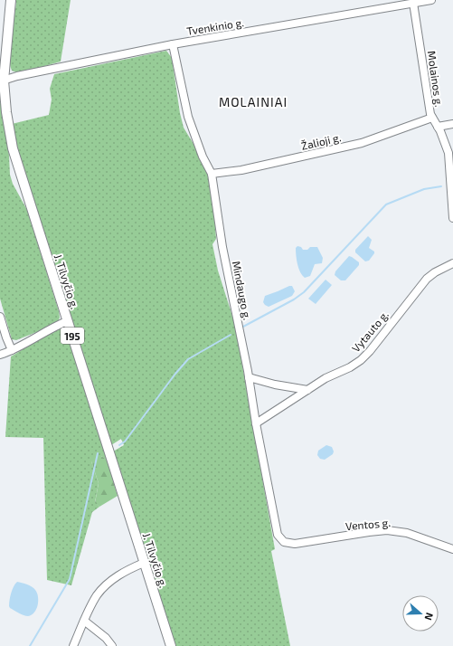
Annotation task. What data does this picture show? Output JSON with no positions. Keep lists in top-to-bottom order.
{
  "streets": {
    "main road": ["J. Tilvyčio g.", "195"],
    "street": [
      "Tvenkinio g.",
      "Molainos g.",
      "Žalioji g.",
      "Mindaugo g.",
      "Vytauto g.",
      "Ventos g."
    ]
  },
  "crossings": [
    ["Tvenkinio g.", "Molainos g."],
    ["Tvenkinio g.", "J. Tilvyčio g."],
    ["Tvenkinio g.", "Mindaugo g."],
    ["Molainos g.", "Žalioji g."],
    ["Žalioji g.", "Mindaugo g."],
    ["Mindaugo g.", "Vytauto g."],
    ["Mindaugo g.", "Ventos g."]
  ],
  "districts": ["MOLAINIAI"],
  "north": "right"
}
